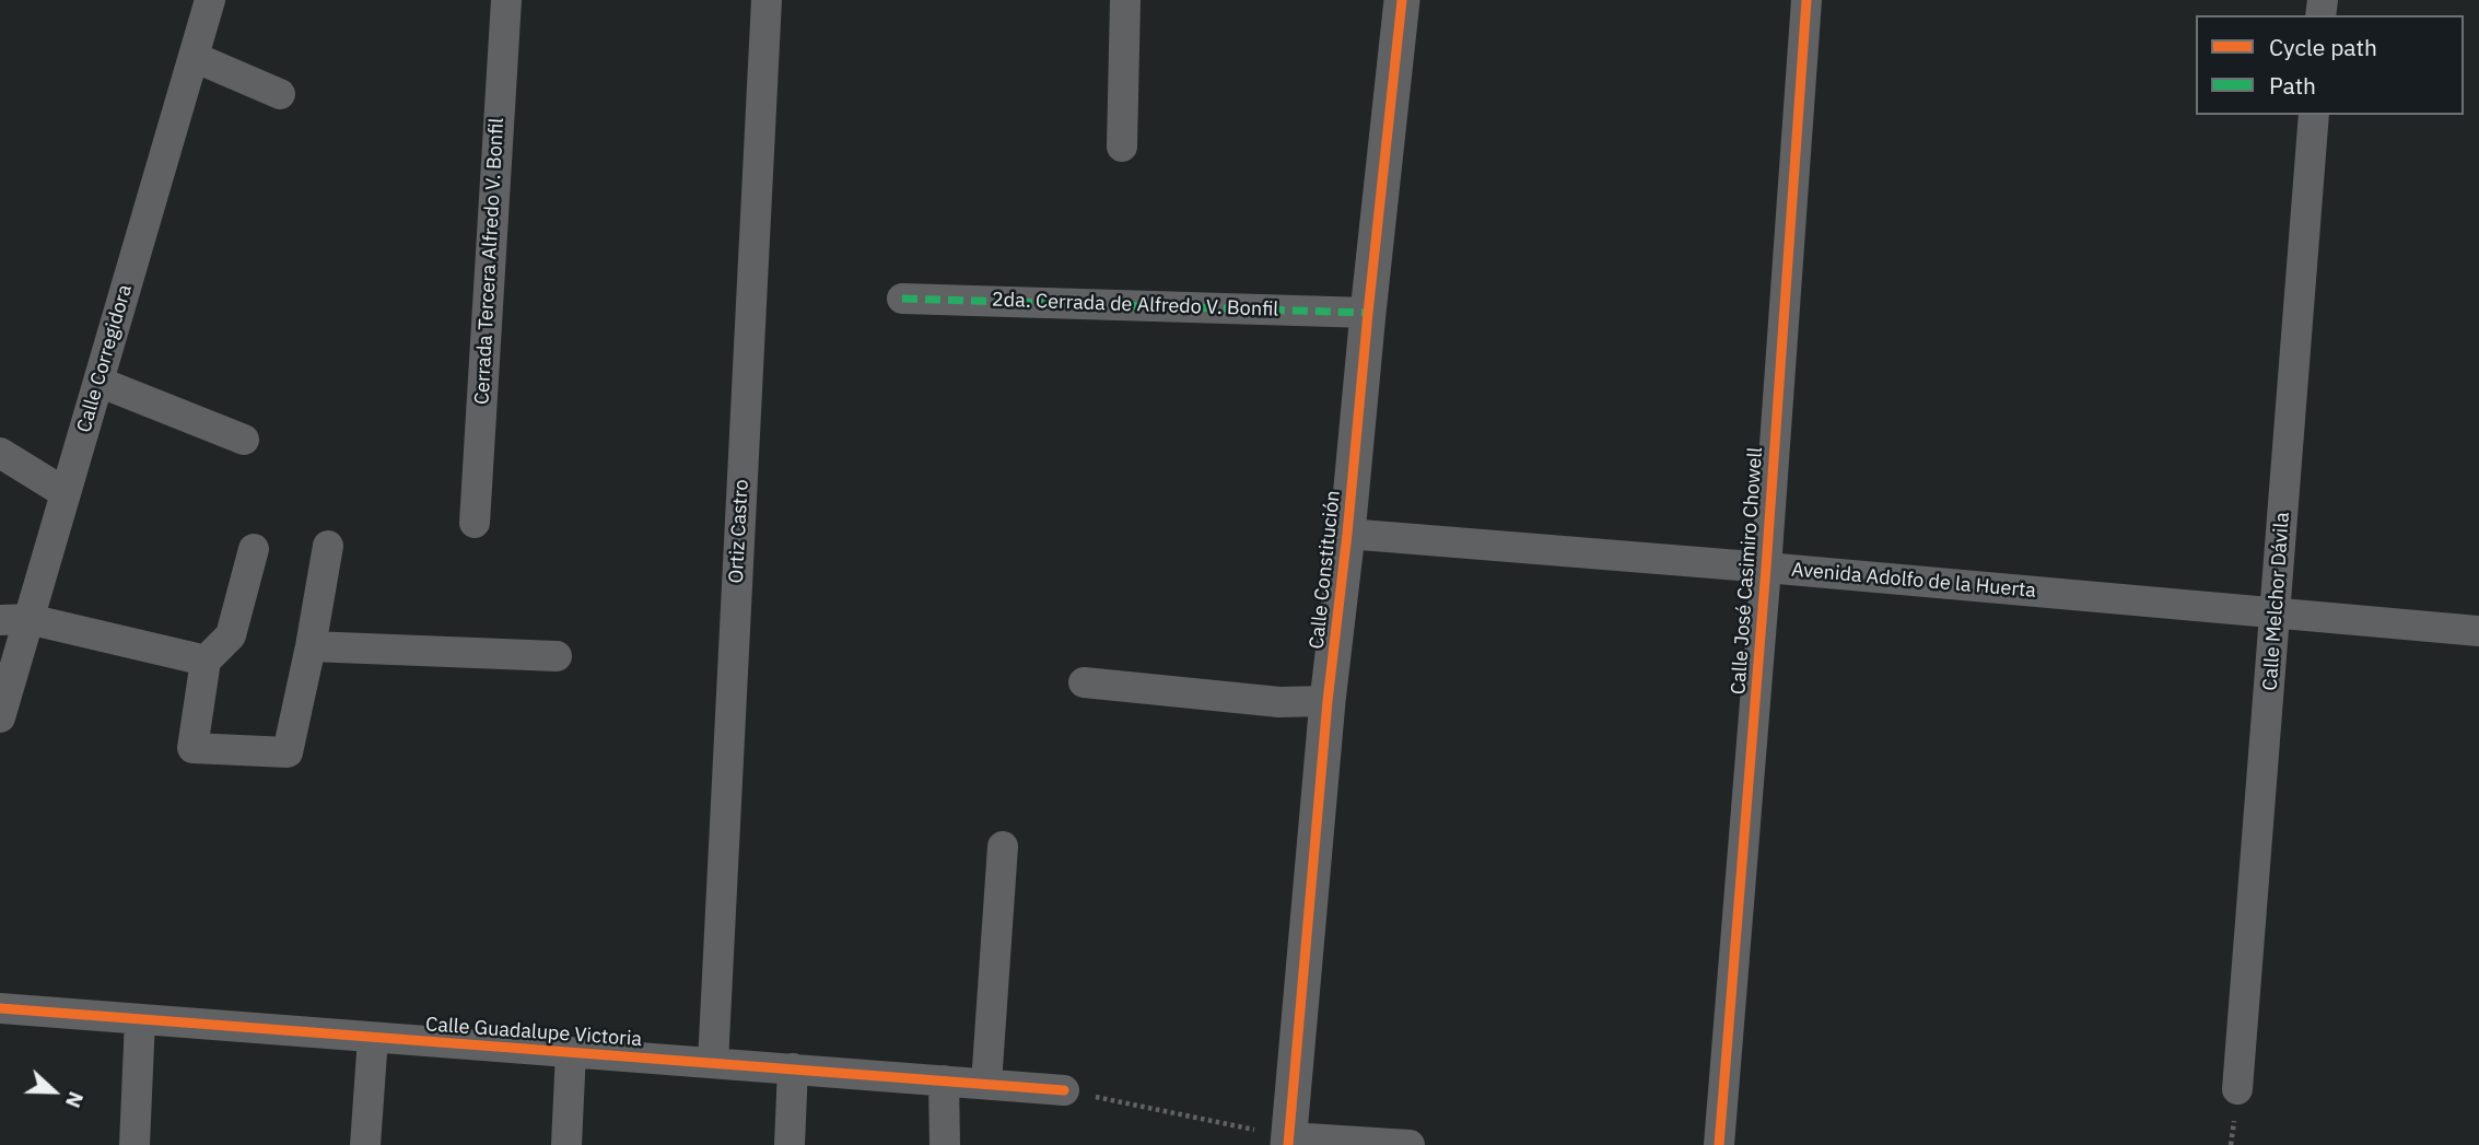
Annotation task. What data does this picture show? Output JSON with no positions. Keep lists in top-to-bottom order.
{
  "streets": {
    "street": [
      "Cerrada Tercera Alfredo V. Bonfil",
      "2da. Cerrada de Alfredo V. Bonfil",
      "Calle Corregidora",
      "Ortiz Castro",
      "Calle Constitución",
      "Calle José Casimiro Chowell",
      "Avenida Adolfo de la Huerta",
      "Calle Melchor Dávila",
      "Calle Guadalupe Victoria"
    ]
  },
  "crossings": [
    ["2da. Cerrada de Alfredo V. Bonfil", "Calle Constitución"],
    ["Ortiz Castro", "Calle Guadalupe Victoria"],
    ["Calle Constitución", "Avenida Adolfo de la Huerta"],
    ["Calle José Casimiro Chowell", "Avenida Adolfo de la Huerta"],
    ["Avenida Adolfo de la Huerta", "Calle Melchor Dávila"]
  ],
  "legend": ["Cycle path", "Path"],
  "north": "right"
}
